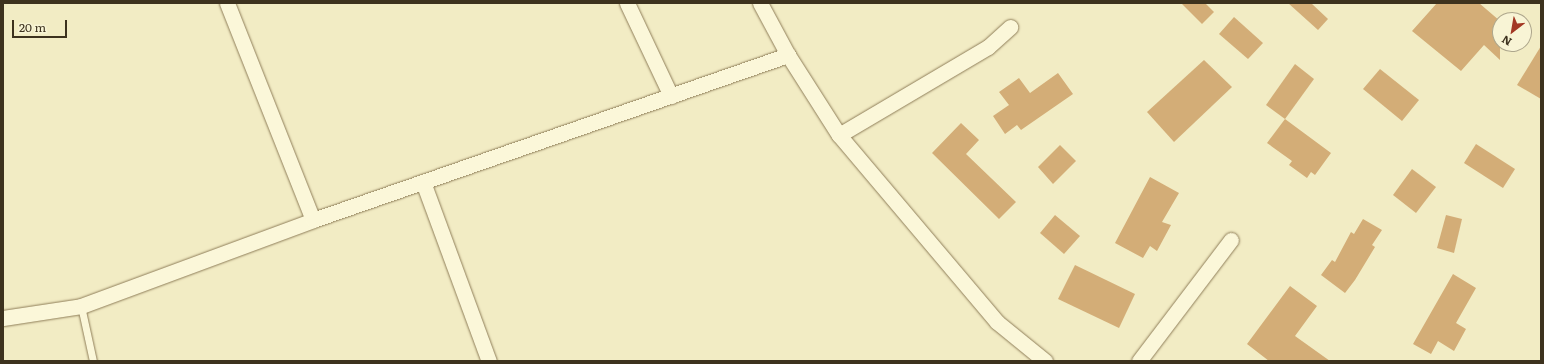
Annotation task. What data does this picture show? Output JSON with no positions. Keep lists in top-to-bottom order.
{
  "scale_bar": "20 m",
  "north": "bottom left"
}
